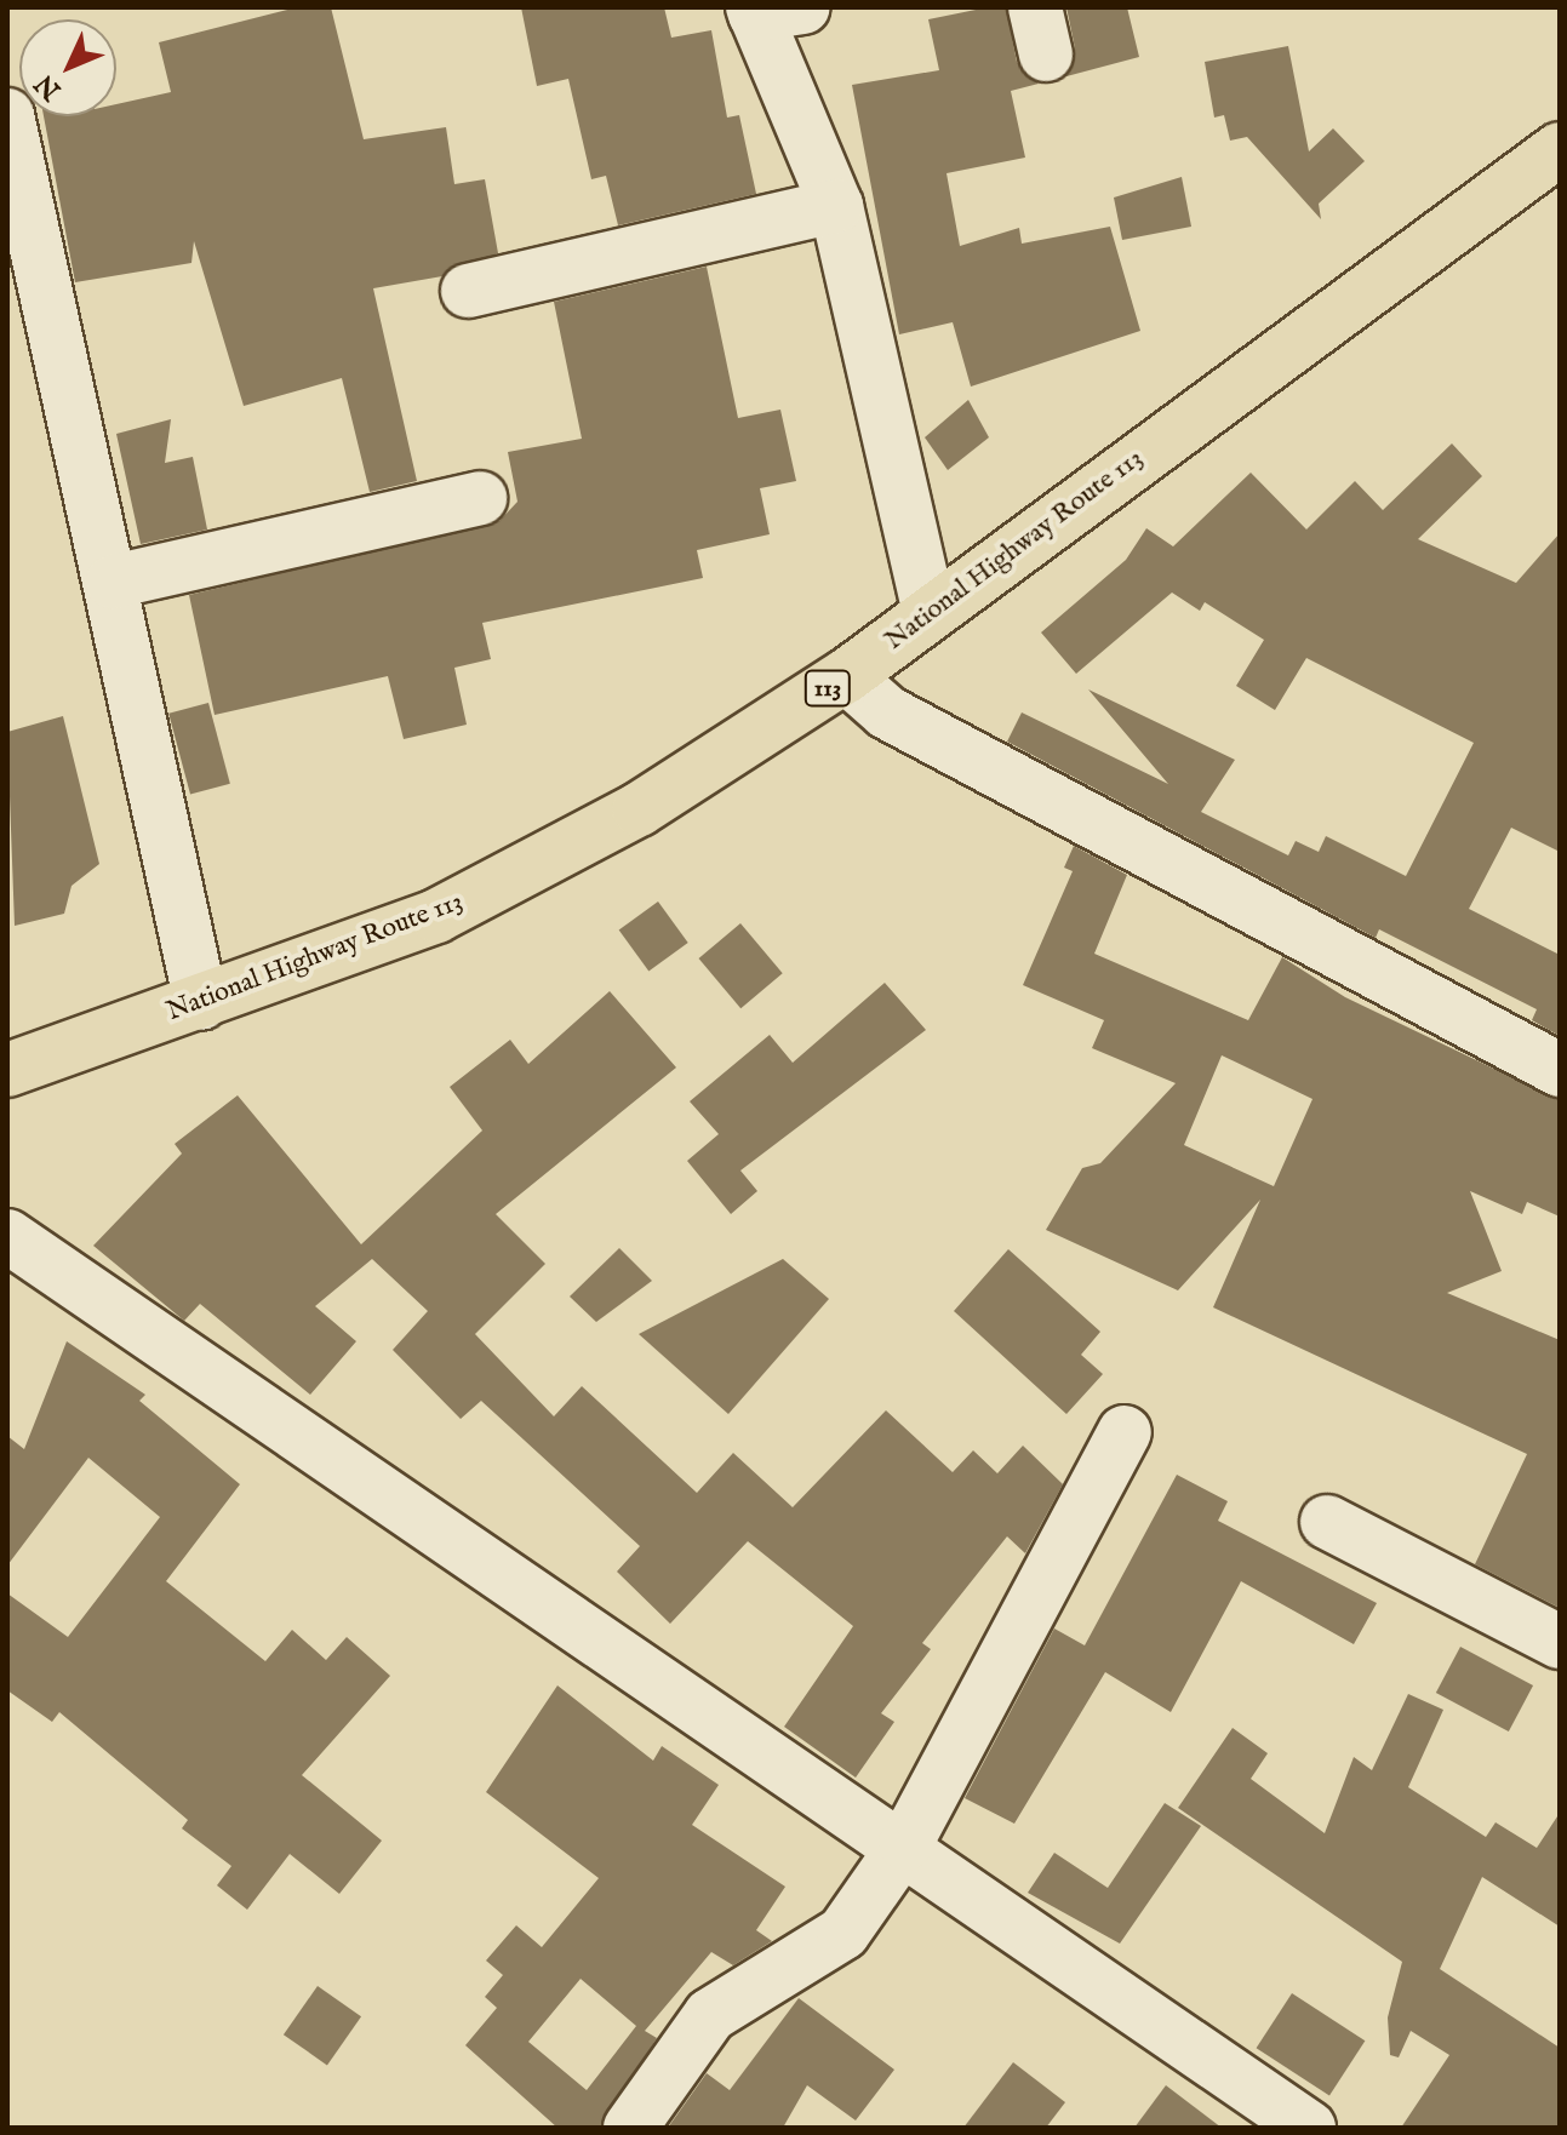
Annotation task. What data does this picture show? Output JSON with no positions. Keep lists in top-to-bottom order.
{
  "streets": {
    "highway": ["National Highway Route 113", "113"]
  },
  "north": "bottom left"
}
